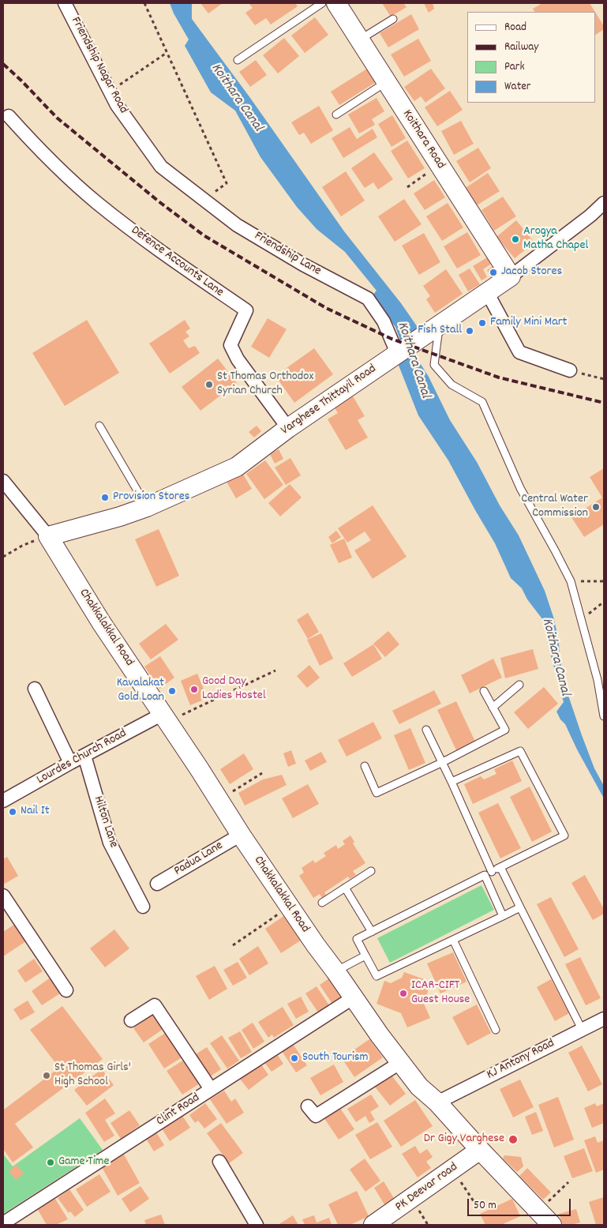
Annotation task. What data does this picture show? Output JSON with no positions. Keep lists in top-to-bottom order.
{
  "streets": {
    "street": [
      "Friendship Nagar Road",
      "Koithara Road",
      "Friendship Lane",
      "Defence Accounts Lane",
      "Varghese Thittayil Road",
      "Chakkalakkal Road",
      "Lourdes Church Road",
      "Hilton Lane",
      "Padua Lane",
      "KJ Antony Road",
      "Clint Road",
      "PK Deevar road"
    ]
  },
  "crossings": [
    ["Friendship Nagar Road", "Friendship Lane"],
    ["Koithara Road", "Varghese Thittayil Road"],
    ["Friendship Lane", "Varghese Thittayil Road"],
    ["Defence Accounts Lane", "Varghese Thittayil Road"],
    ["Varghese Thittayil Road", "Chakkalakkal Road"],
    ["Chakkalakkal Road", "Lourdes Church Road"],
    ["Chakkalakkal Road", "Padua Lane"],
    ["Chakkalakkal Road", "KJ Antony Road"],
    ["Chakkalakkal Road", "Clint Road"],
    ["Chakkalakkal Road", "PK Deevar road"],
    ["Lourdes Church Road", "Hilton Lane"]
  ],
  "water": ["Koithara Canal"],
  "places": [
    "Arogya Matha Chapel",
    "Jacob Stores",
    "Family Mini Mart",
    "Fish Stall",
    "St Thomas Orthodox Syrian Church",
    "Provision Stores",
    "Central Water Commission",
    "Good Day Ladies Hostel",
    "Kavalakat Gold Loan",
    "Nail It",
    "ICAR-CIFT Guest House",
    "South Tourism",
    "St Thomas Girls' High School",
    "Dr Gigy Varghese",
    "Game Time"
  ],
  "legend": [
    "Road",
    "Railway",
    "Park",
    "Water"
  ],
  "scale_bar": "50 m"
}
